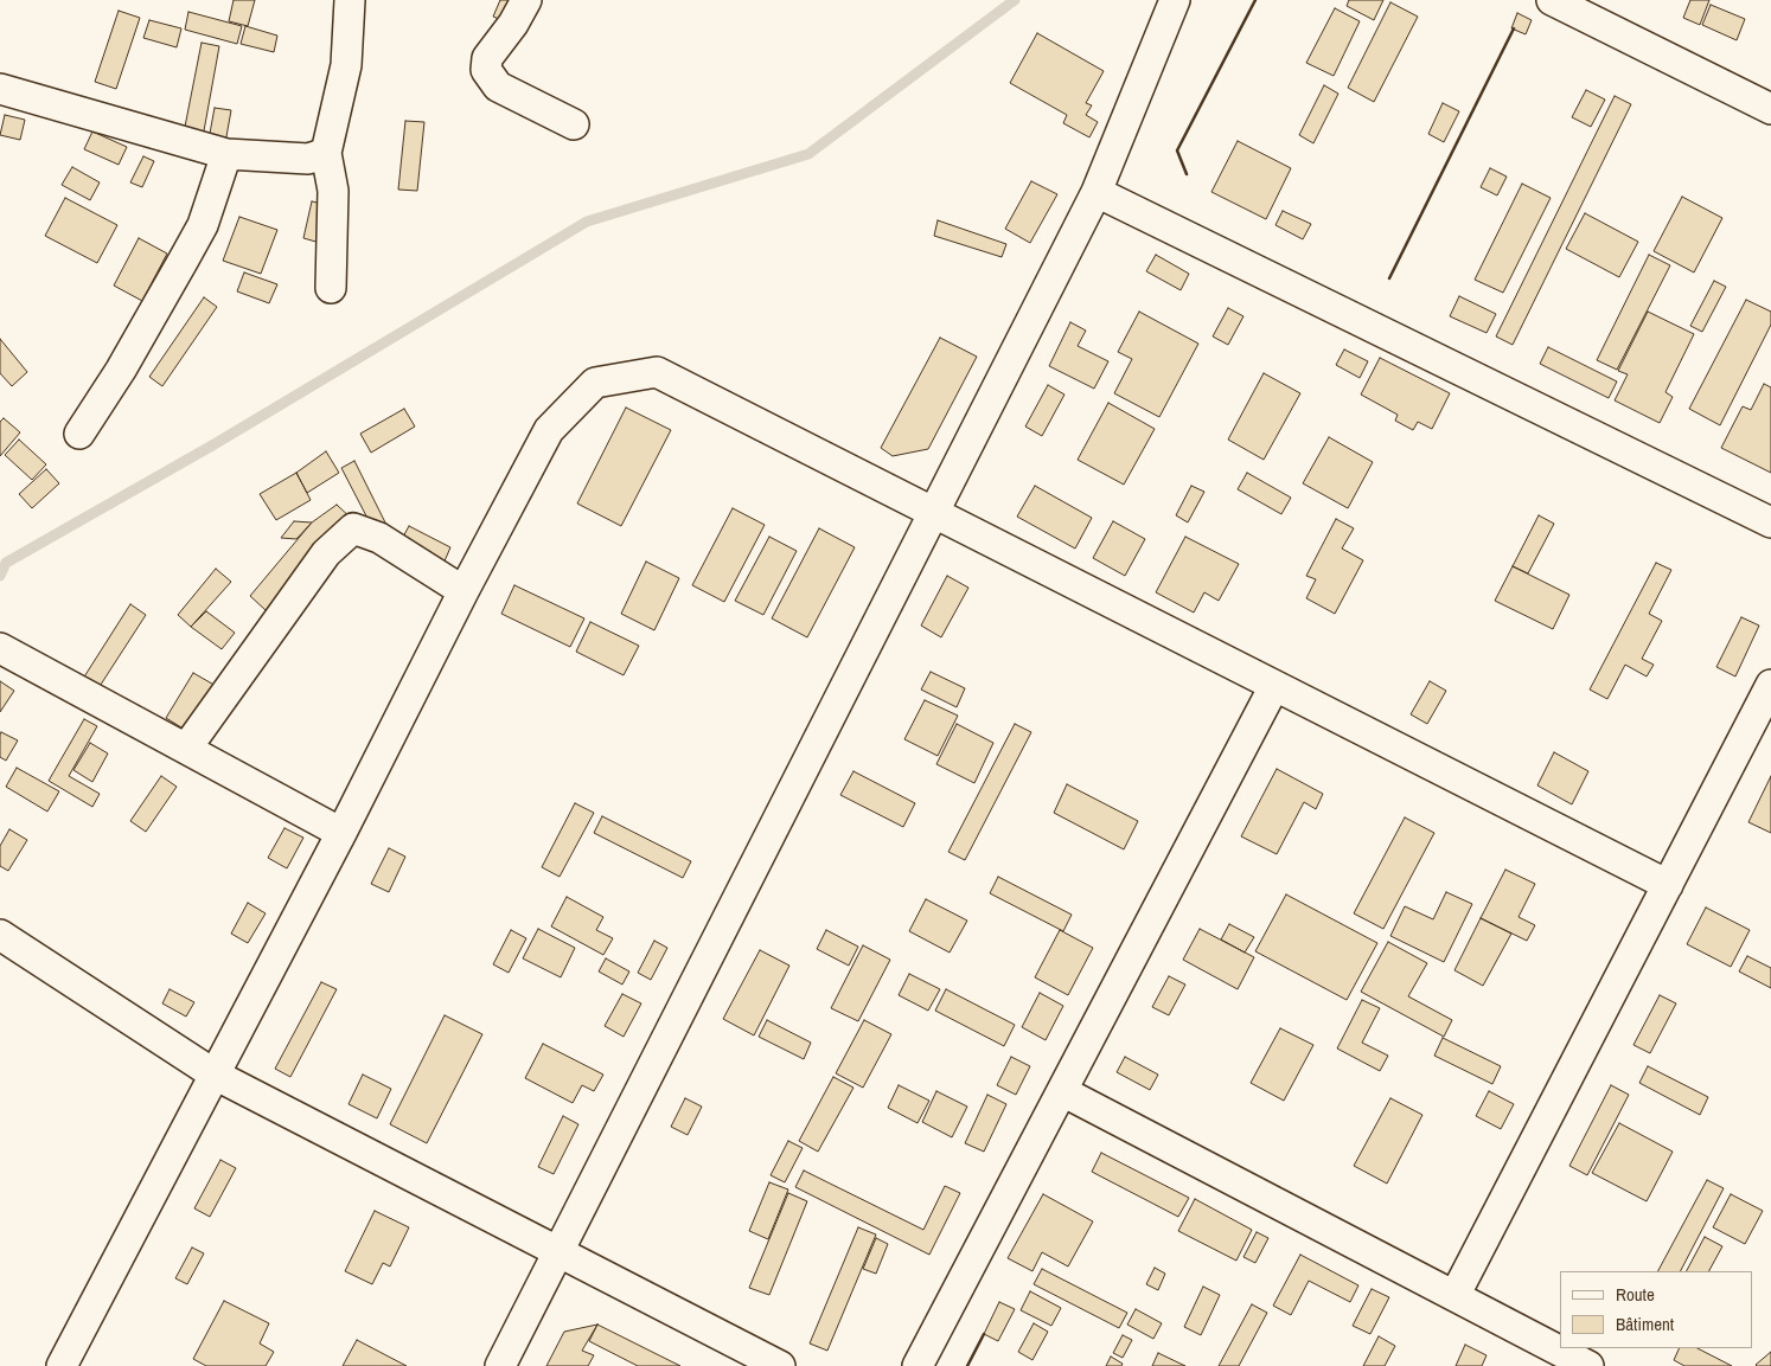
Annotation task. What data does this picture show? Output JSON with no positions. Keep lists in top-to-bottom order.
{
  "legend": ["Route", "Bâtiment"]
}
